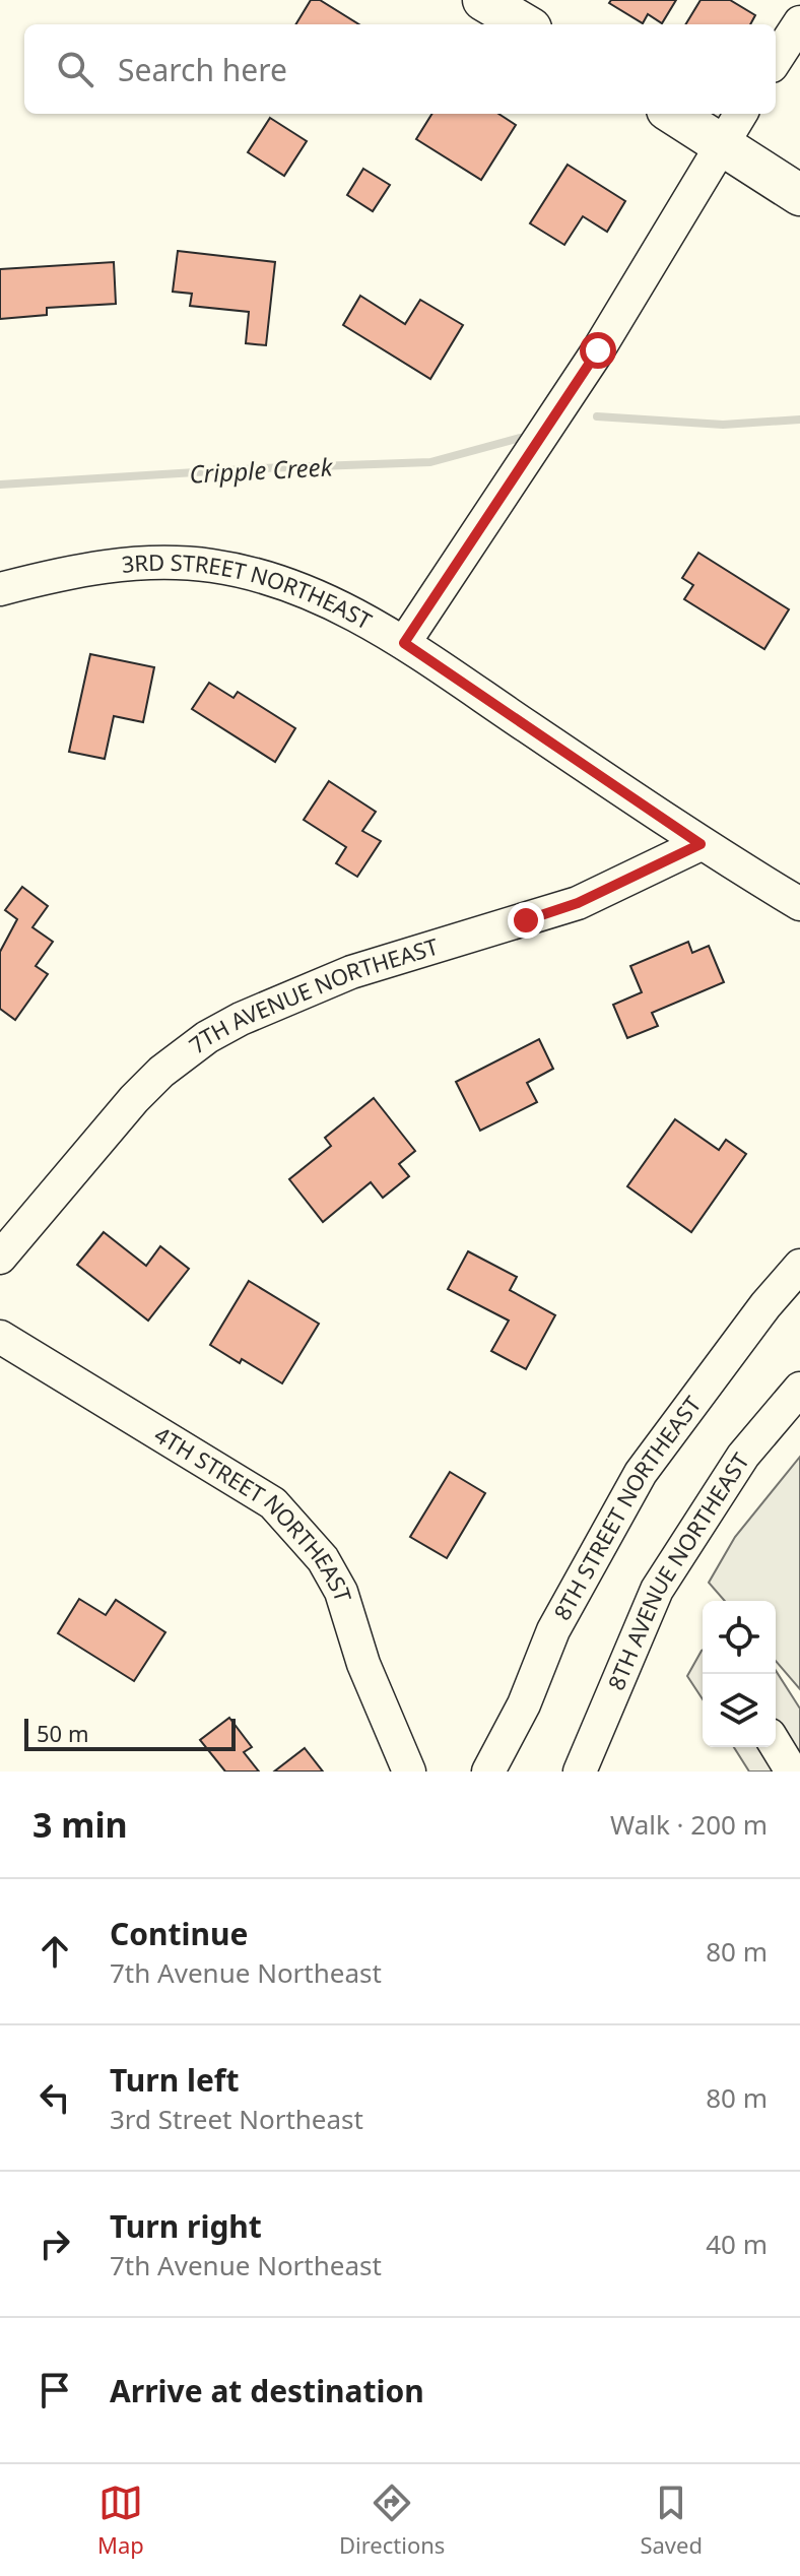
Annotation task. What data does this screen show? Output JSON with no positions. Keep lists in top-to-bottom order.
{
  "streets": {
    "street": [
      "3RD STREET NORTHEAST",
      "7TH AVENUE NORTHEAST",
      "8TH STREET NORTHEAST",
      "4TH STREET NORTHEAST",
      "8TH AVENUE NORTHEAST"
    ]
  },
  "crossings": [
    ["3RD STREET NORTHEAST", "7TH AVENUE NORTHEAST"]
  ],
  "water": ["Cripple Creek"],
  "scale_bar": "50 m",
  "page": {
    "search": "Search here",
    "scale": "50 m",
    "heading": ["3 min", "Walk · 200 m"],
    "list": [
      ["Continue", "7th Avenue Northeast", "80 m"],
      ["Turn left", "3rd Street Northeast", "80 m"],
      ["Turn right", "7th Avenue Northeast", "40 m"],
      "Arrive at destination"
    ],
    "nav": ["Map", "Directions", "Saved"]
  }
}
